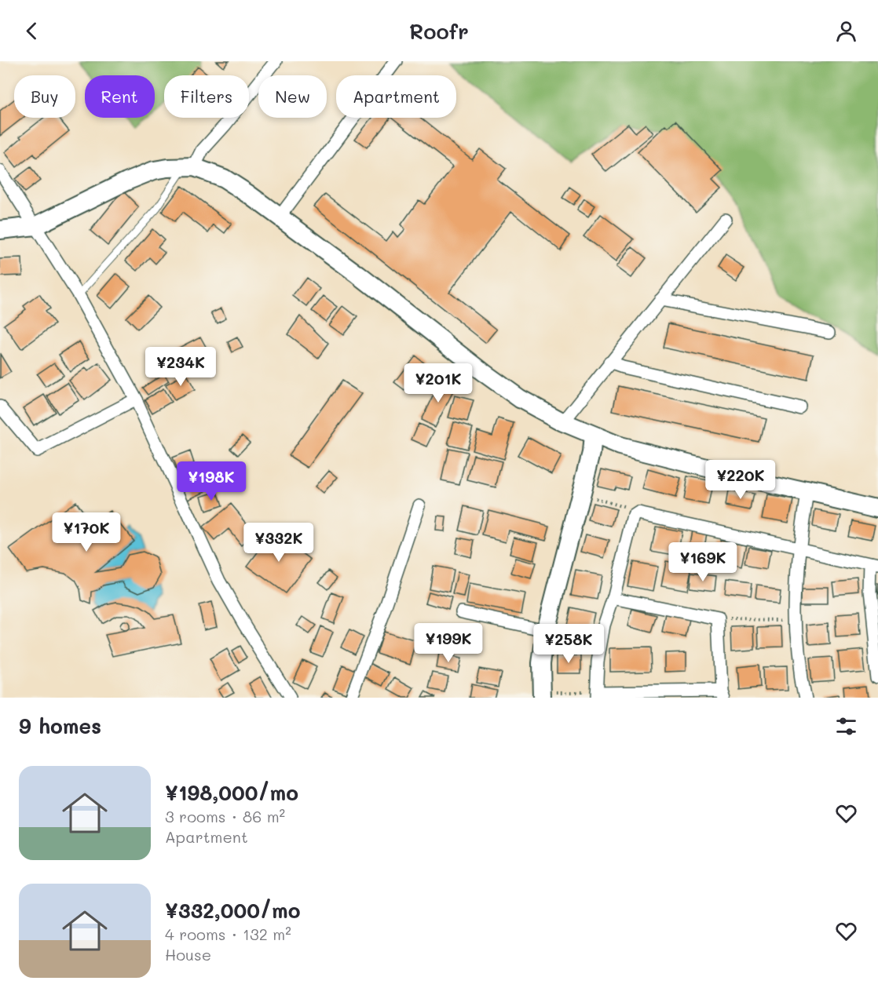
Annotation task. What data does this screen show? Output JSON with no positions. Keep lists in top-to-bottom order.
{
  "page": {
    "header": "Roofr",
    "chip": [
      "Buy",
      "Rent",
      "Filters",
      "New",
      "Apartment"
    ],
    "price": [
      "¥234K",
      "¥201K",
      "¥220K",
      "¥198K",
      "¥170K",
      "¥332K",
      "¥169K",
      "¥199K",
      "¥258K"
    ],
    "heading": "9 homes",
    "list": [
      {
        "name": "¥198,000/mo",
        "note": "3 rooms · 86 m² · Apartment"
      },
      {
        "name": "¥332,000/mo",
        "note": "4 rooms · 132 m² · House"
      }
    ]
  }
}
